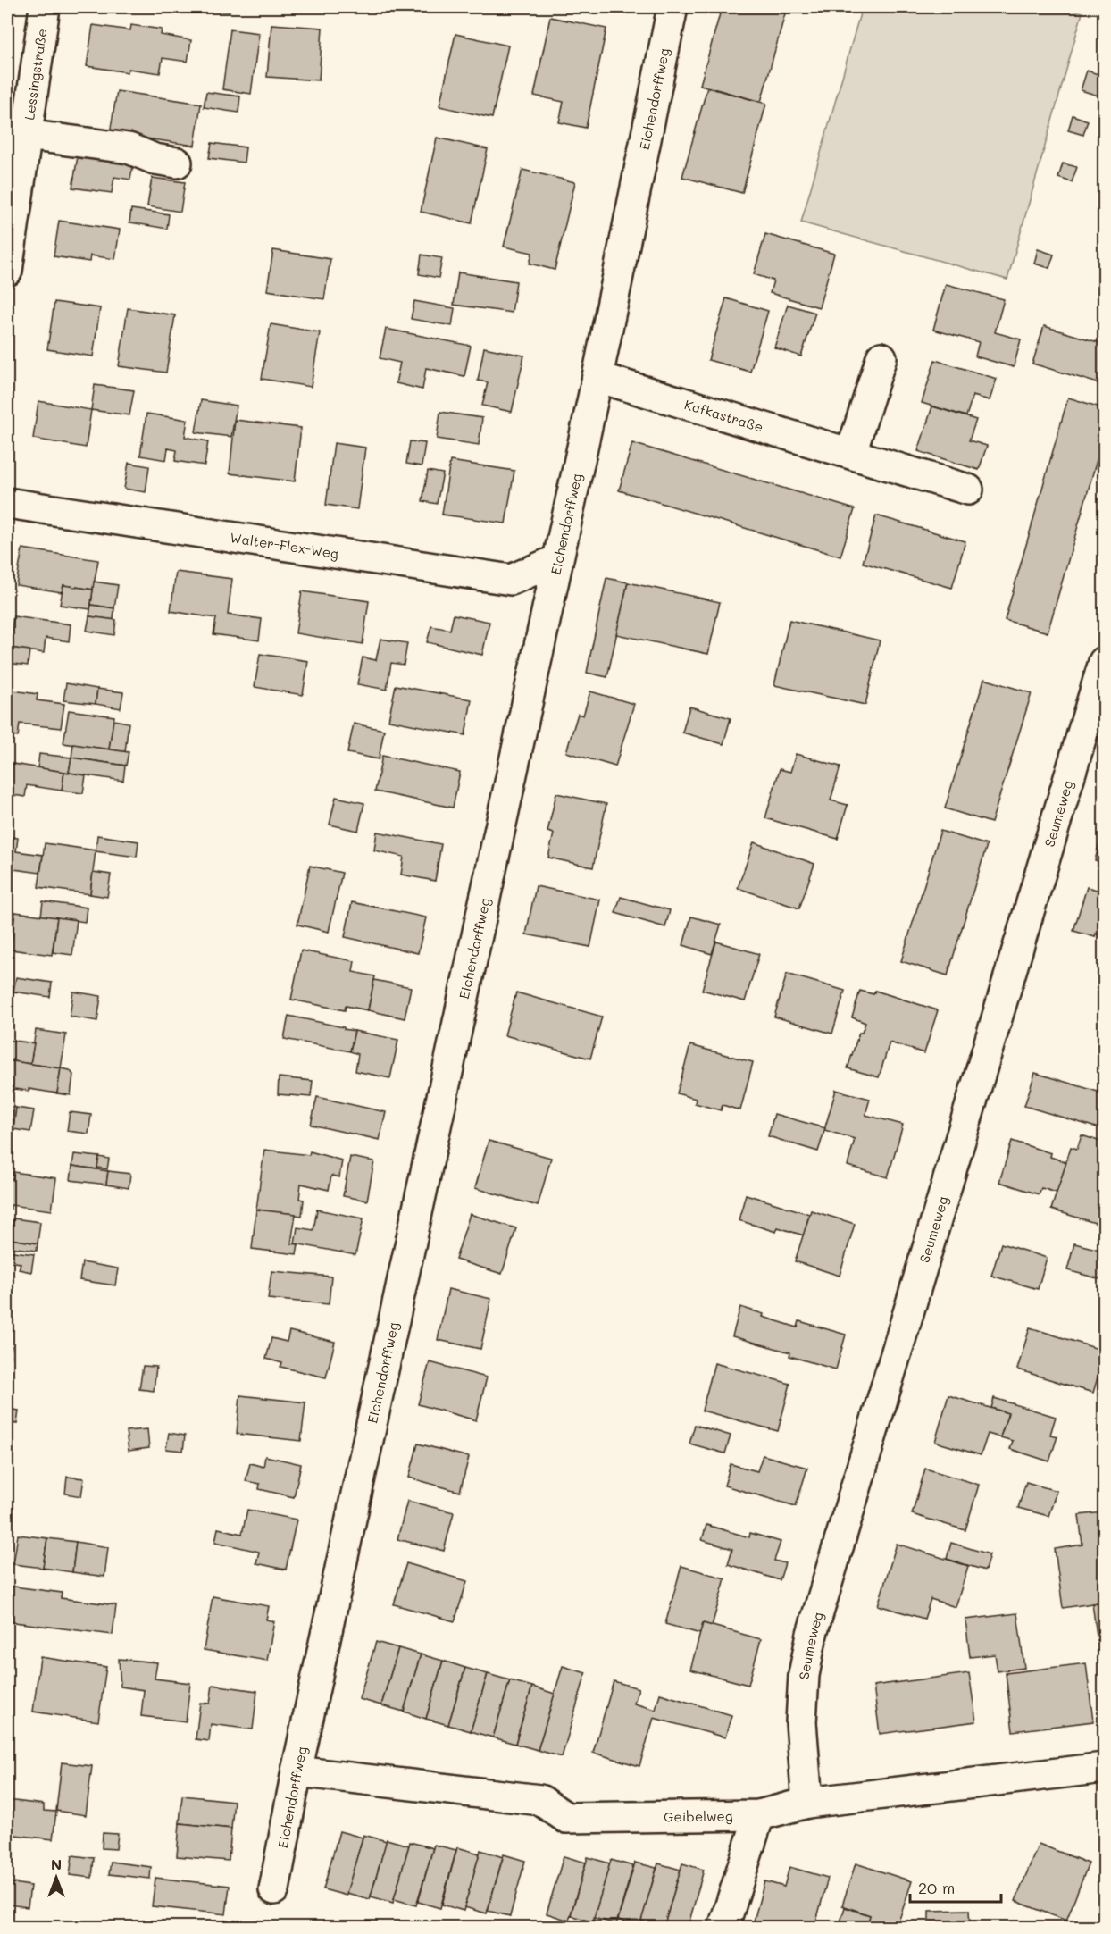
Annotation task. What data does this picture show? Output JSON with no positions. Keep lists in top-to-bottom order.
{
  "streets": {
    "street": [
      "Lessingstraße",
      "Eichendorffweg",
      "Kafkastraße",
      "Walter-Flex-Weg",
      "Seumeweg",
      "Geibelweg"
    ]
  },
  "crossings": [
    ["Eichendorffweg", "Kafkastraße"],
    ["Eichendorffweg", "Walter-Flex-Weg"],
    ["Eichendorffweg", "Geibelweg"],
    ["Seumeweg", "Geibelweg"]
  ],
  "scale_bar": "20 m",
  "north": "top"
}
